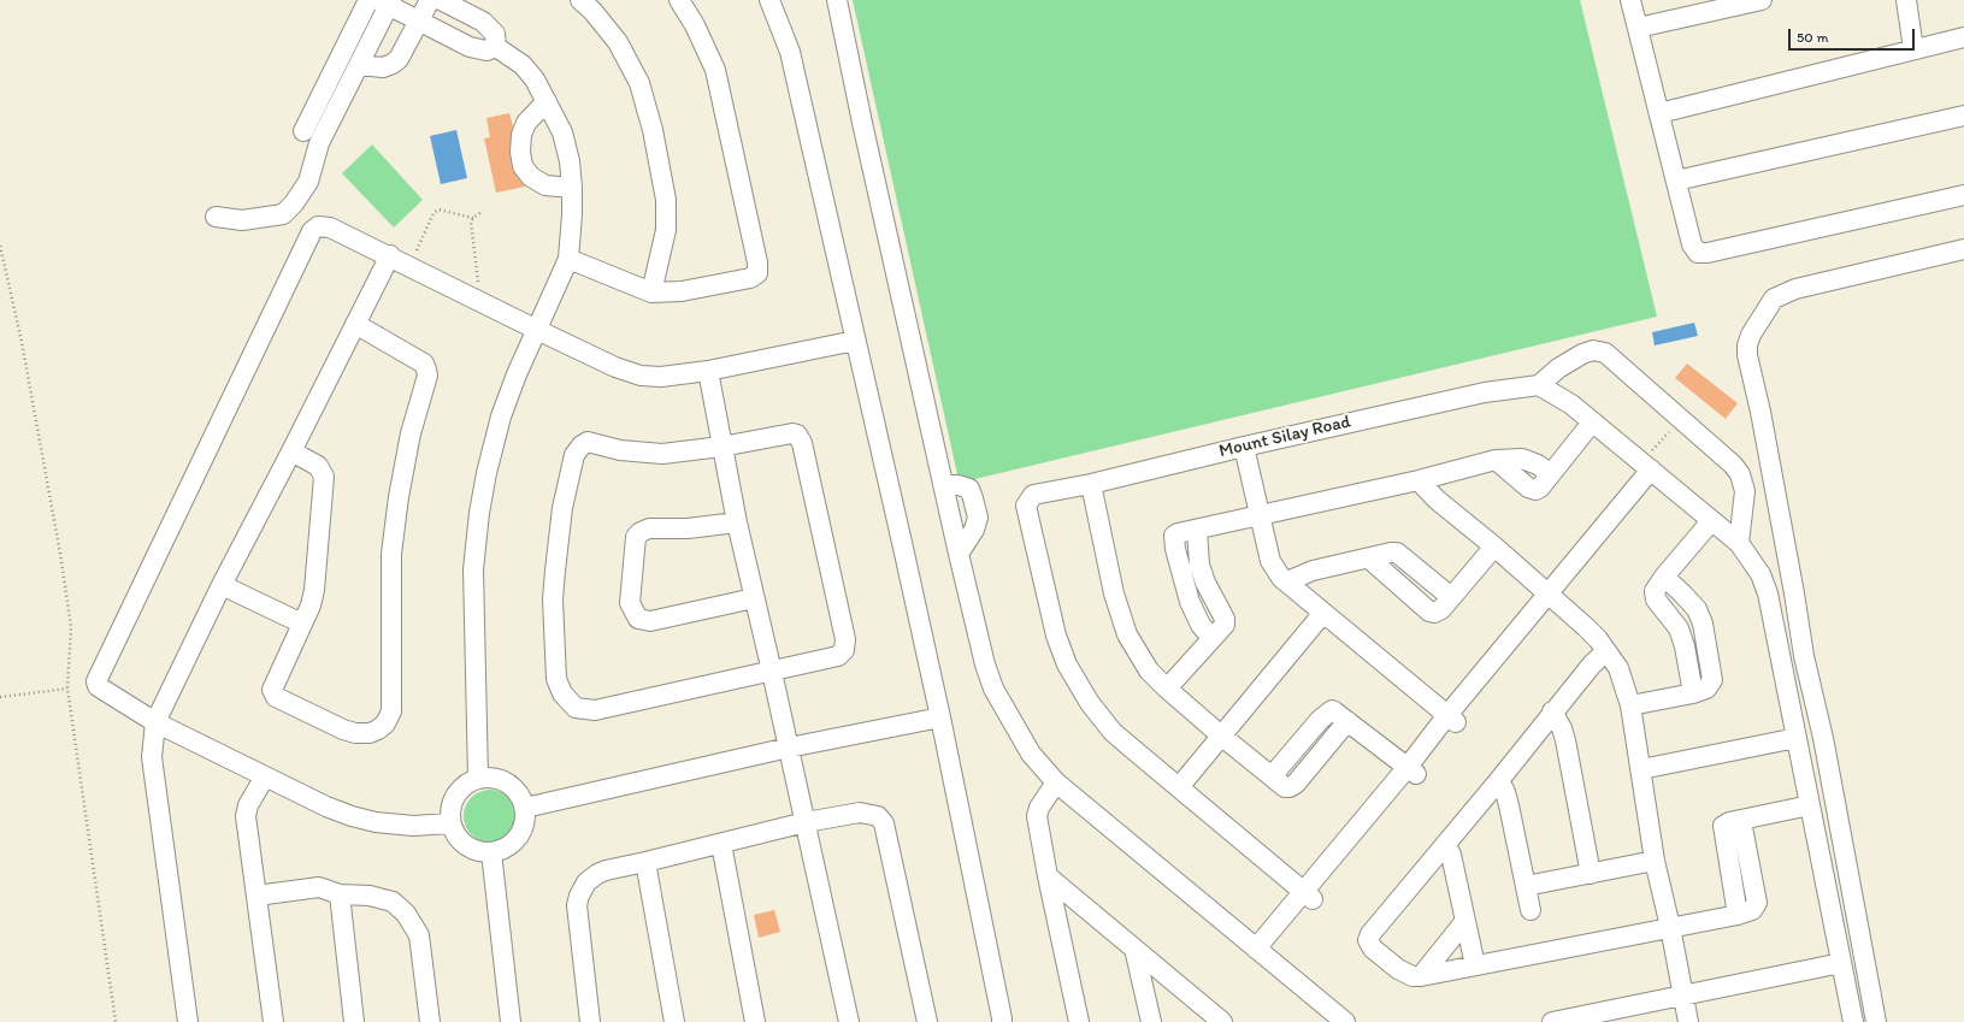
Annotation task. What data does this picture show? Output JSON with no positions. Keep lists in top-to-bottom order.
{
  "streets": {
    "street": ["Mount Silay Road"]
  },
  "scale_bar": "50 m"
}
